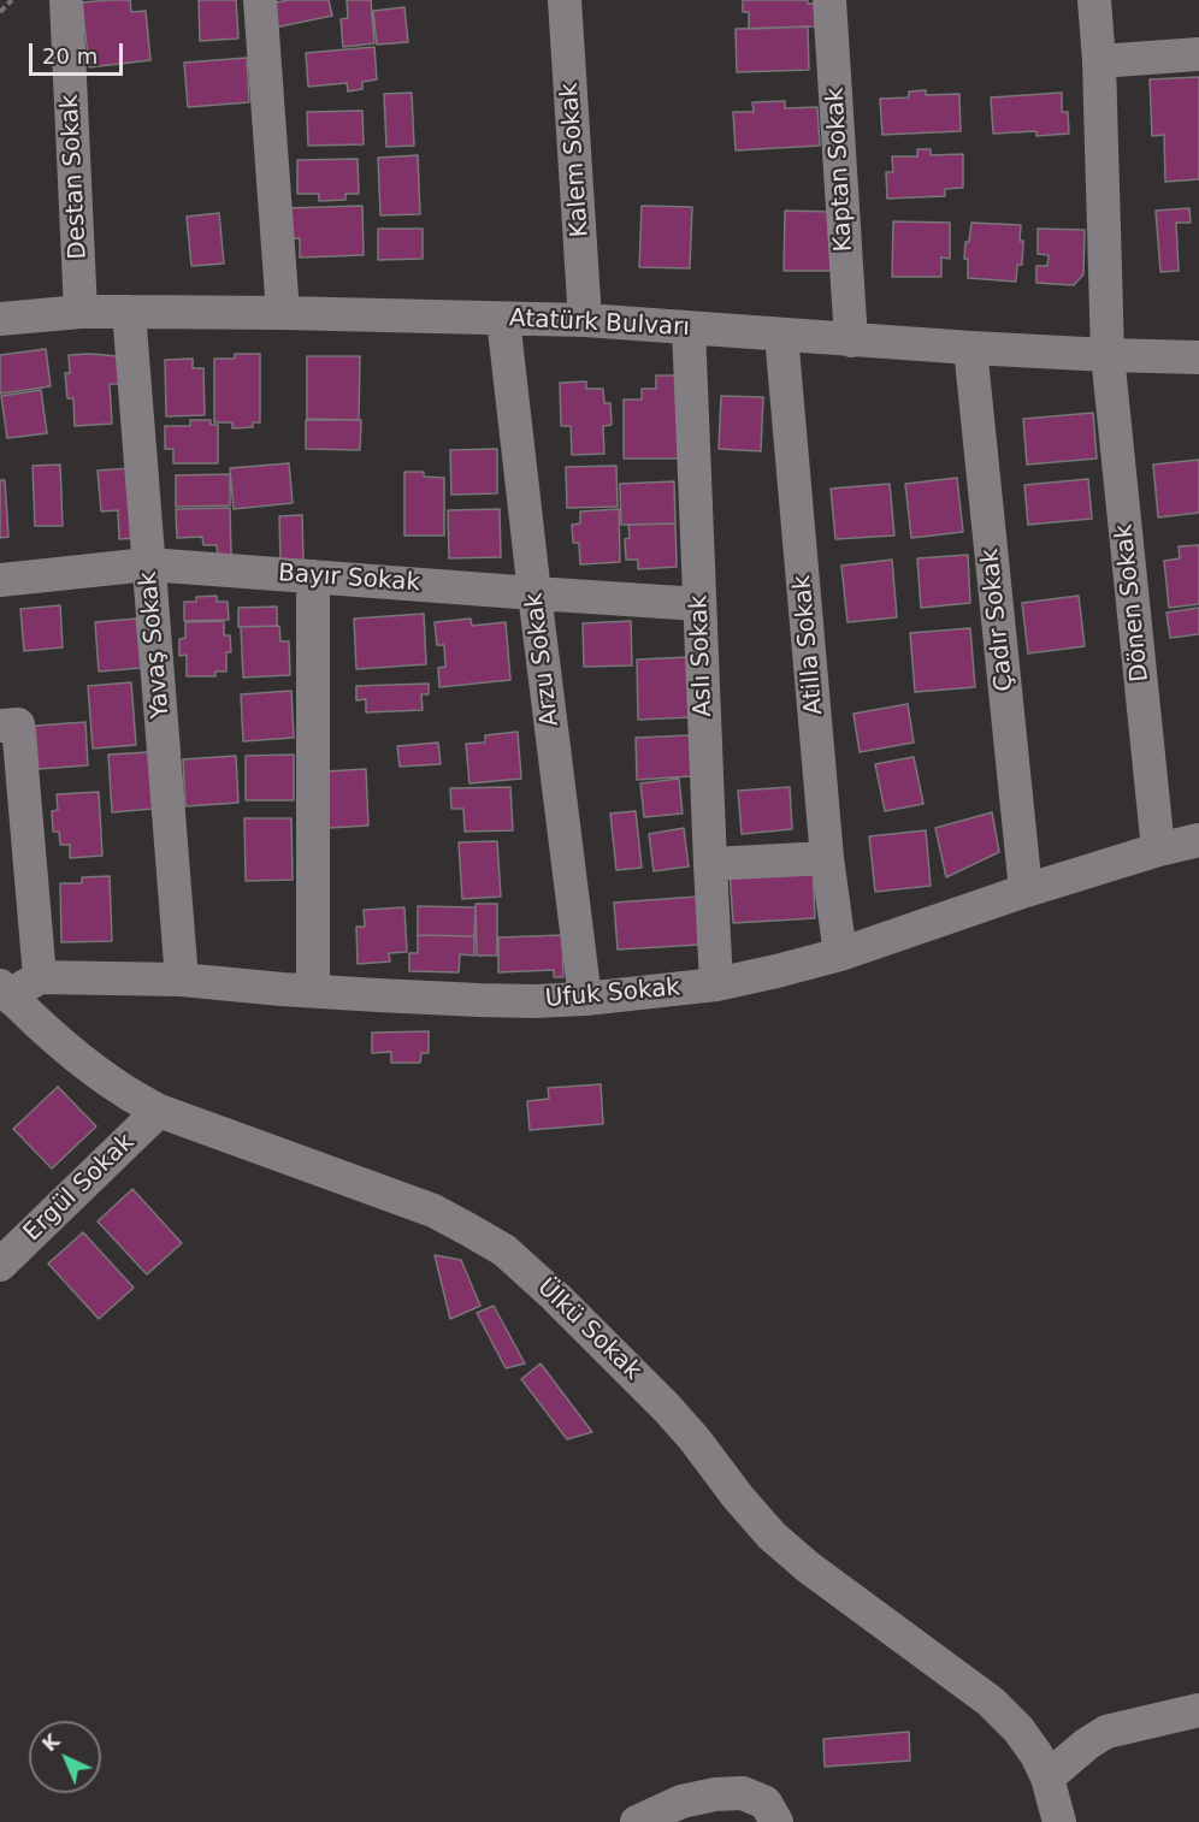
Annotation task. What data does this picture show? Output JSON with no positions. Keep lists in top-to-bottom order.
{
  "streets": {
    "street": [
      "Kalem Sokak",
      "Kaptan Sokak",
      "Destan Sokak",
      "Atatürk Bulvarı",
      "Bayır Sokak",
      "Dönen Sokak",
      "Çadır Sokak",
      "Yavaş Sokak",
      "Atilla Sokak",
      "Aslı Sokak",
      "Arzu Sokak",
      "Ufuk Sokak",
      "Ergül Sokak",
      "Ülkü Sokak"
    ]
  },
  "crossings": [
    ["Kalem Sokak", "Atatürk Bulvarı"],
    ["Kaptan Sokak", "Atatürk Bulvarı"],
    ["Destan Sokak", "Atatürk Bulvarı"],
    ["Atatürk Bulvarı", "Dönen Sokak"],
    ["Atatürk Bulvarı", "Çadır Sokak"],
    ["Atatürk Bulvarı", "Yavaş Sokak"],
    ["Atatürk Bulvarı", "Atilla Sokak"],
    ["Atatürk Bulvarı", "Aslı Sokak"],
    ["Atatürk Bulvarı", "Arzu Sokak"],
    ["Bayır Sokak", "Yavaş Sokak"],
    ["Bayır Sokak", "Aslı Sokak"],
    ["Bayır Sokak", "Arzu Sokak"],
    ["Dönen Sokak", "Ufuk Sokak"],
    ["Çadır Sokak", "Ufuk Sokak"],
    ["Yavaş Sokak", "Ufuk Sokak"],
    ["Atilla Sokak", "Ufuk Sokak"],
    ["Aslı Sokak", "Ufuk Sokak"],
    ["Arzu Sokak", "Ufuk Sokak"],
    ["Ergül Sokak", "Ülkü Sokak"]
  ],
  "scale_bar": "20 m",
  "north": "top left"
}
